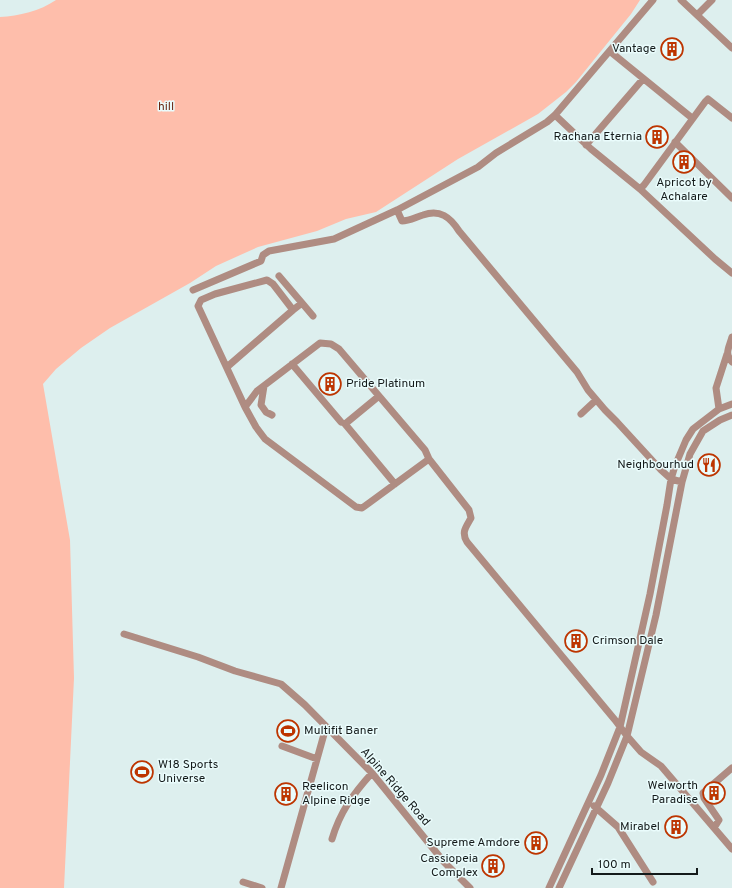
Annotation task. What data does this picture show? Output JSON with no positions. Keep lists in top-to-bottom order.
{
  "streets": {
    "street": ["Alpine Ridge Road"]
  },
  "parks": ["hill"],
  "places": {
    "building": [
      "Vantage",
      "Rachana Eternia",
      "Apricot by Achalare",
      "Pride Platinum",
      "Crimson Dale",
      "Welworth Paradise",
      "Reelicon Alpine Ridge",
      "Mirabel",
      "Supreme Amdore",
      "Cassiopeia Complex"
    ],
    "restaurant": ["Neighbourhud"],
    "sports": ["Multifit Baner", "W18 Sports Universe"]
  },
  "scale_bar": "100 m"
}
